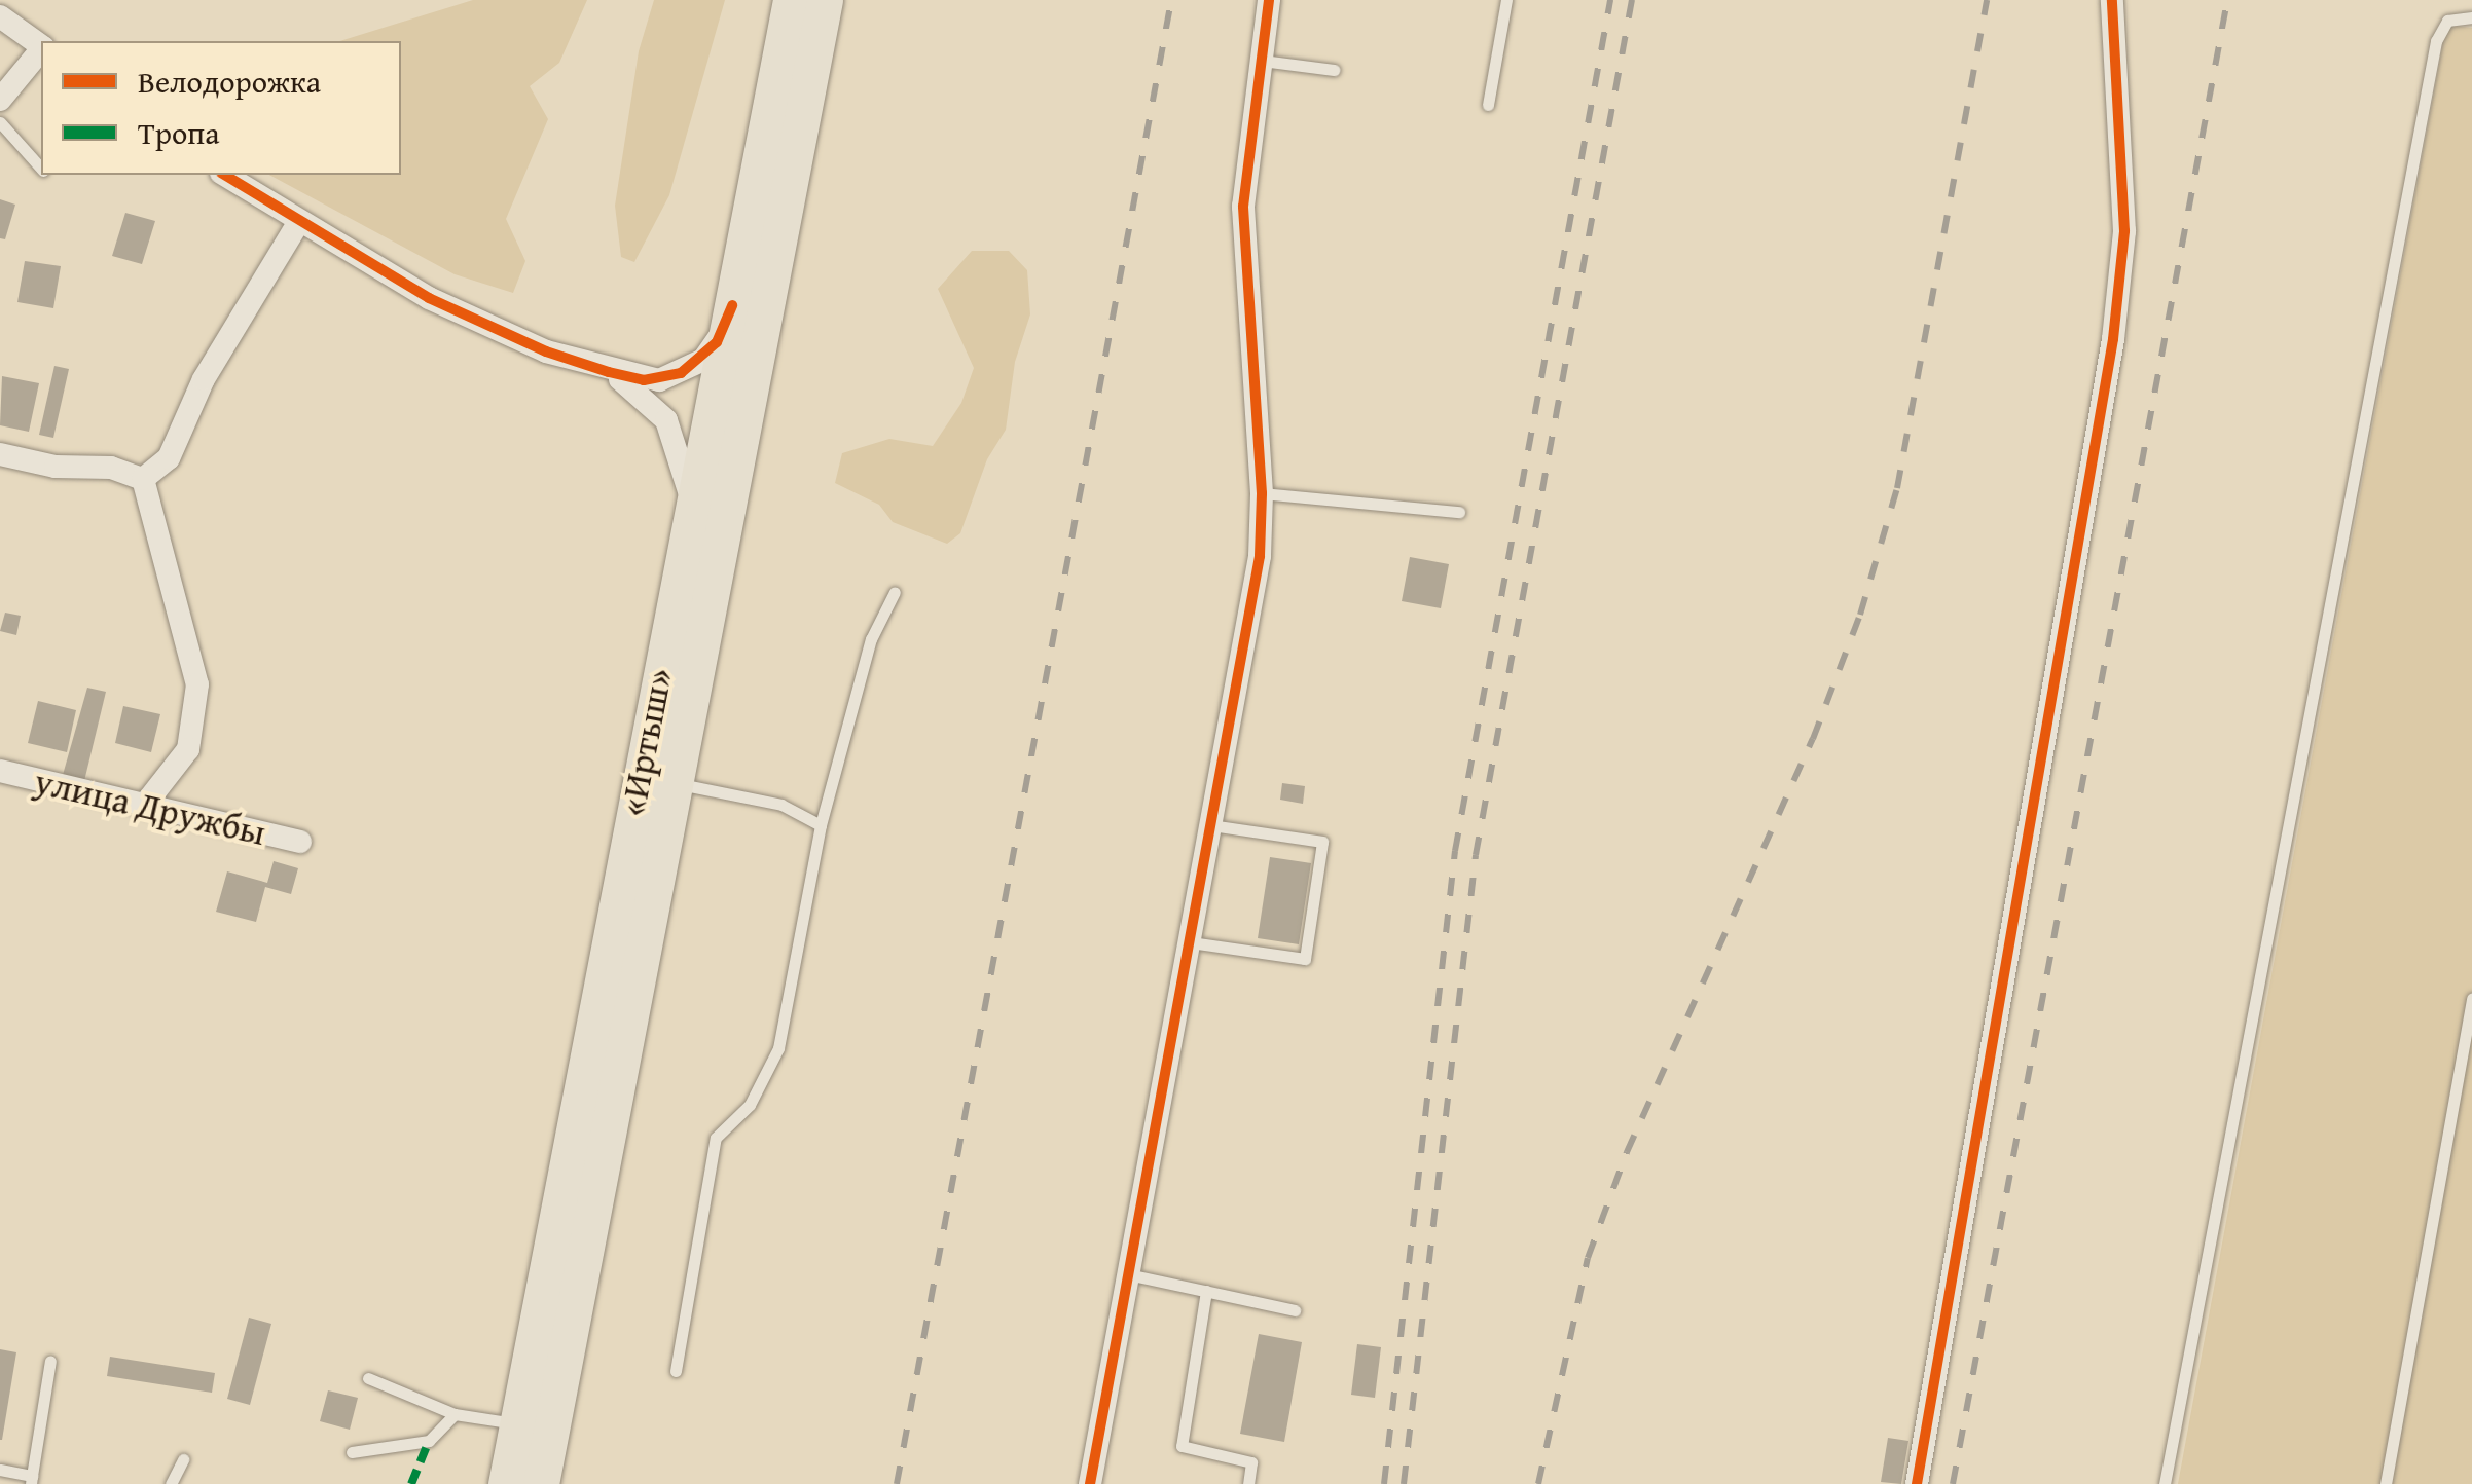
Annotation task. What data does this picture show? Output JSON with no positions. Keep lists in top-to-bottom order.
{
  "streets": {
    "main road": ["«Иртыш»"],
    "street": ["улица Дружбы"]
  },
  "legend": ["Велодорожка", "Тропа"]
}
